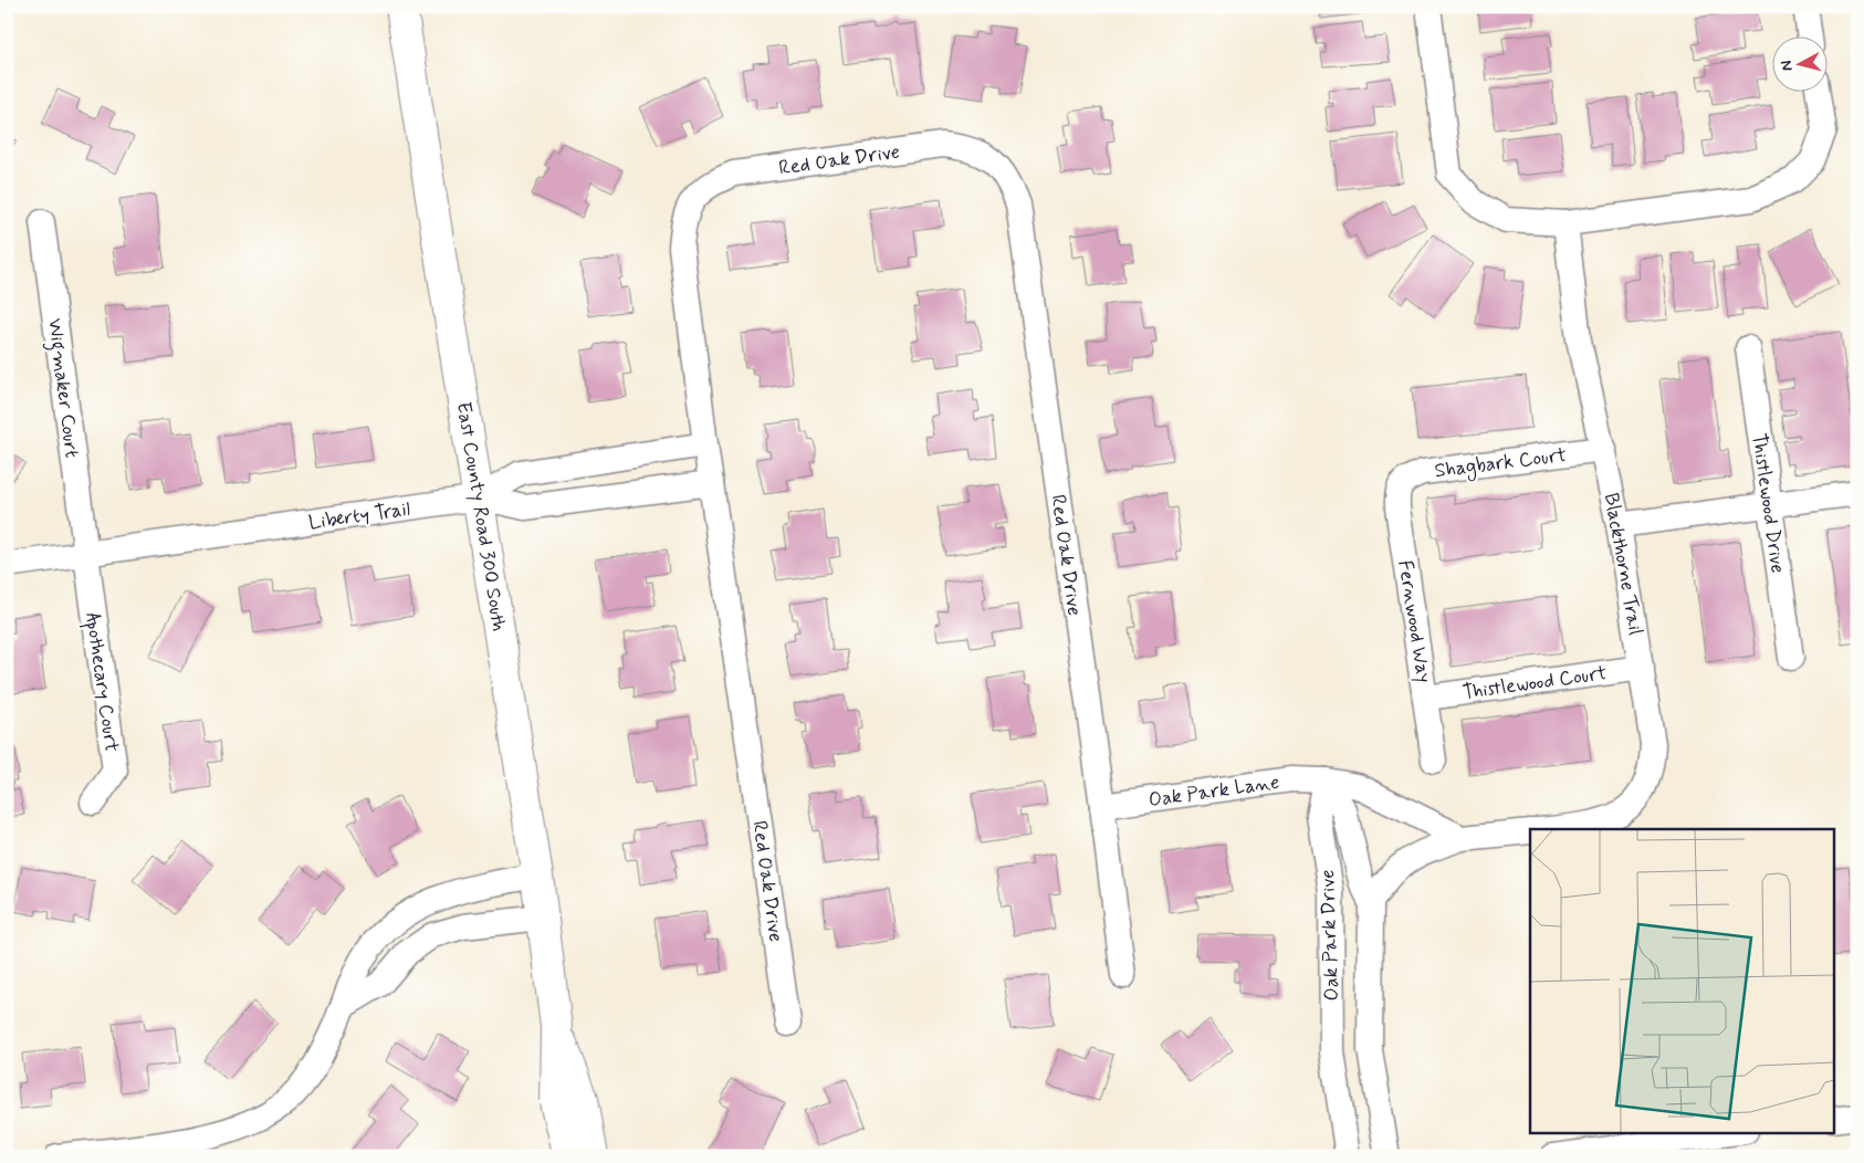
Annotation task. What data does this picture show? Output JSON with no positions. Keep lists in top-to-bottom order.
{
  "streets": {
    "street": [
      "Red Oak Drive",
      "Wigmaker Court",
      "Shagbark Court",
      "Thistlewood Drive",
      "Liberty Trail",
      "East County Road 300 South",
      "Blackthorne Trail",
      "Fernwood Way",
      "Apothecary Court",
      "Thistlewood Court",
      "Oak Park Lane",
      "Oak Park Drive"
    ]
  },
  "crossings": [
    ["Red Oak Drive", "Liberty Trail"],
    ["Red Oak Drive", "Oak Park Lane"],
    ["Wigmaker Court", "Liberty Trail"],
    ["Wigmaker Court", "Apothecary Court"],
    ["Shagbark Court", "Blackthorne Trail"],
    ["Shagbark Court", "Fernwood Way"],
    ["Liberty Trail", "East County Road 300 South"],
    ["Liberty Trail", "Apothecary Court"],
    ["Blackthorne Trail", "Thistlewood Court"],
    ["Fernwood Way", "Thistlewood Court"],
    ["Oak Park Lane", "Oak Park Drive"]
  ],
  "north": "left"
}
